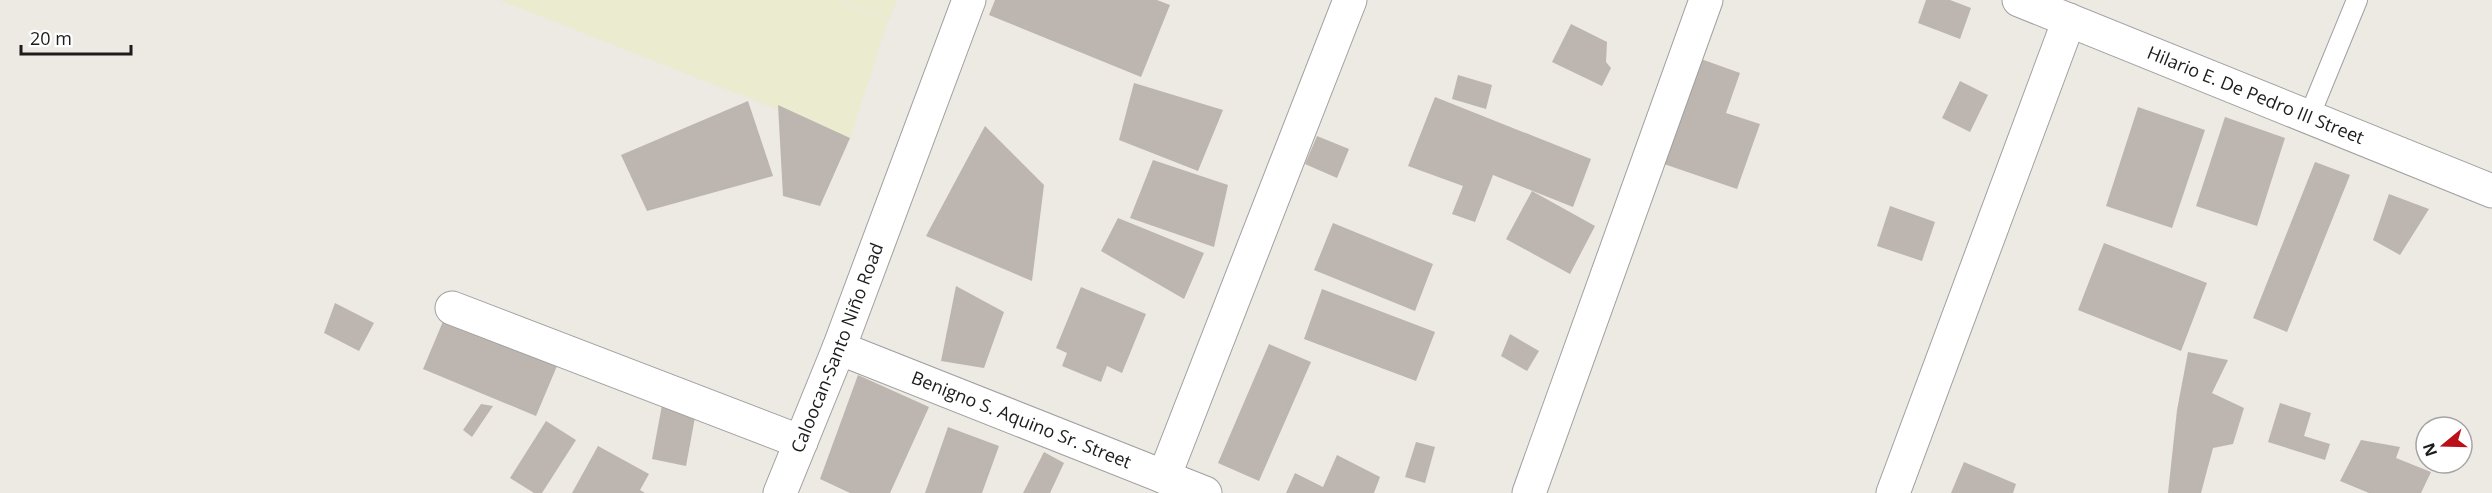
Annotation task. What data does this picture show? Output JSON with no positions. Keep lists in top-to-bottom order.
{
  "streets": {
    "street": ["Hilario E. De Pedro III Street", "Caloocan-Santo Niño Road", "Benigno S. Aquino Sr. Street"]
  },
  "crossings": [
    ["Caloocan-Santo Niño Road", "Benigno S. Aquino Sr. Street"]
  ],
  "scale_bar": "20 m",
  "north": "left"
}
